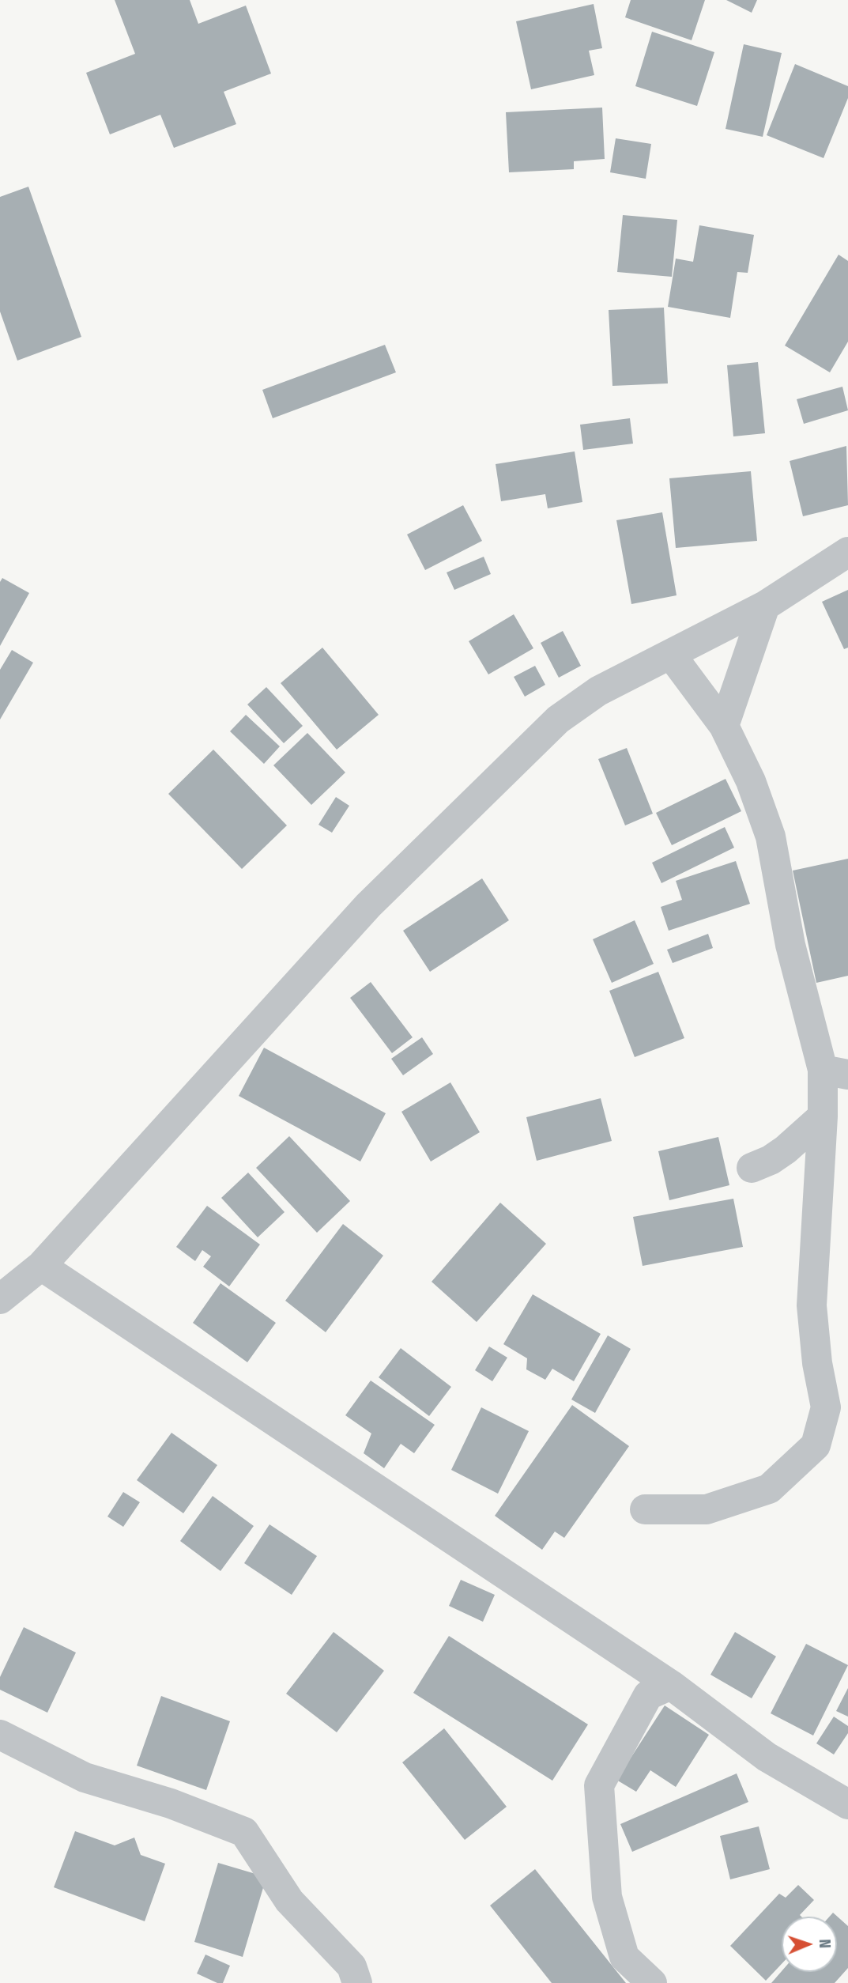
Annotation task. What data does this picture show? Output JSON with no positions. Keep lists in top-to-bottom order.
{
  "north": "right"
}
